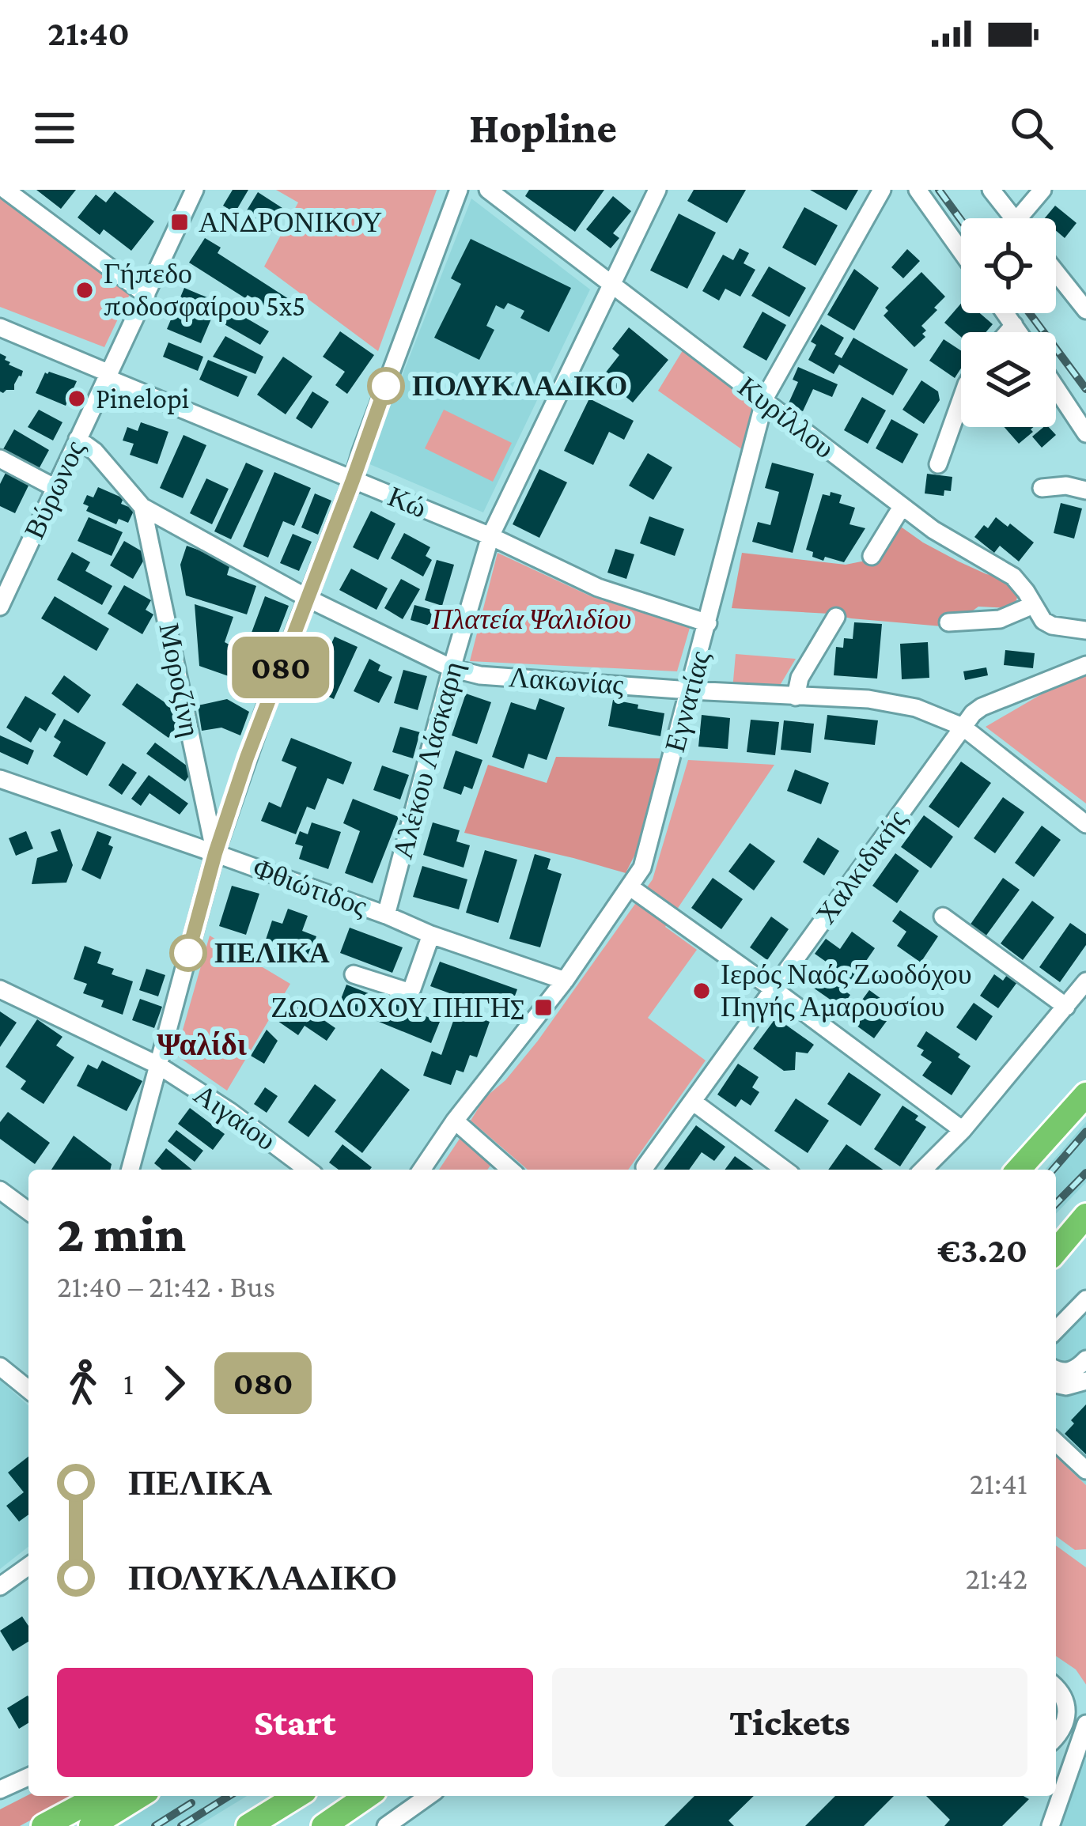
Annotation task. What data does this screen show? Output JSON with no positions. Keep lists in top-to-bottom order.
{
  "streets": {
    "street": [
      "Κυρίλλου",
      "Βύρωνος",
      "Κώ",
      "Μοροζίνη",
      "Λακωνίας",
      "Εγνατίας",
      "Αλέκου Λάσκαρη",
      "Χαλκιδικής",
      "Φθιώτιδος",
      "Αιγαίου"
    ]
  },
  "crossings": [
    ["Κυρίλλου", "Εγνατίας"],
    ["Κυρίλλου", "Αλέκου Λάσκαρη"],
    ["Βύρωνος", "Κώ"],
    ["Βύρωνος", "Λακωνίας"],
    ["Κώ", "Εγνατίας"],
    ["Κώ", "Αλέκου Λάσκαρη"],
    ["Μοροζίνη", "Λακωνίας"],
    ["Μοροζίνη", "Φθιώτιδος"],
    ["Λακωνίας", "Εγνατίας"],
    ["Λακωνίας", "Αλέκου Λάσκαρη"],
    ["Λακωνίας", "Χαλκιδικής"],
    ["Εγνατίας", "Φθιώτιδος"],
    ["Αλέκου Λάσκαρη", "Φθιώτιδος"]
  ],
  "districts": ["Ψαλίδι"],
  "parks": ["Πλατεία Ψαλιδίου"],
  "places": {
    "transit": ["ΑΝΔΡΟΝΙΚΟΥ", "ΖΩΟΔΟΧΟΥ ΠΗΓΗΣ"],
    "other": [
      "Γήπεδο ποδοσφαίρου 5x5",
      "ΠΟΛΥΚΛΑΔΙΚΟ",
      "Pinelopi",
      "ΠΕΛΙΚΑ",
      "Ιερός Ναός Ζωοδόχου Πηγής Αμαρουσίου"
    ]
  },
  "lines": ["bus line 080"],
  "page": {
    "status": "21:40",
    "header": "Hopline",
    "on_map": "080",
    "heading": ["2 min", "21:40 – 21:42 · Bus", "€3.20"],
    "legs": ["1", "080"],
    "list": [
      {
        "name": "ΠΕΛΙΚΑ",
        "value": "21:41"
      },
      {
        "name": "ΠΟΛΥΚΛΑΔΙΚΟ",
        "value": "21:42"
      }
    ],
    "buttons": ["Start", "Tickets"]
  }
}
